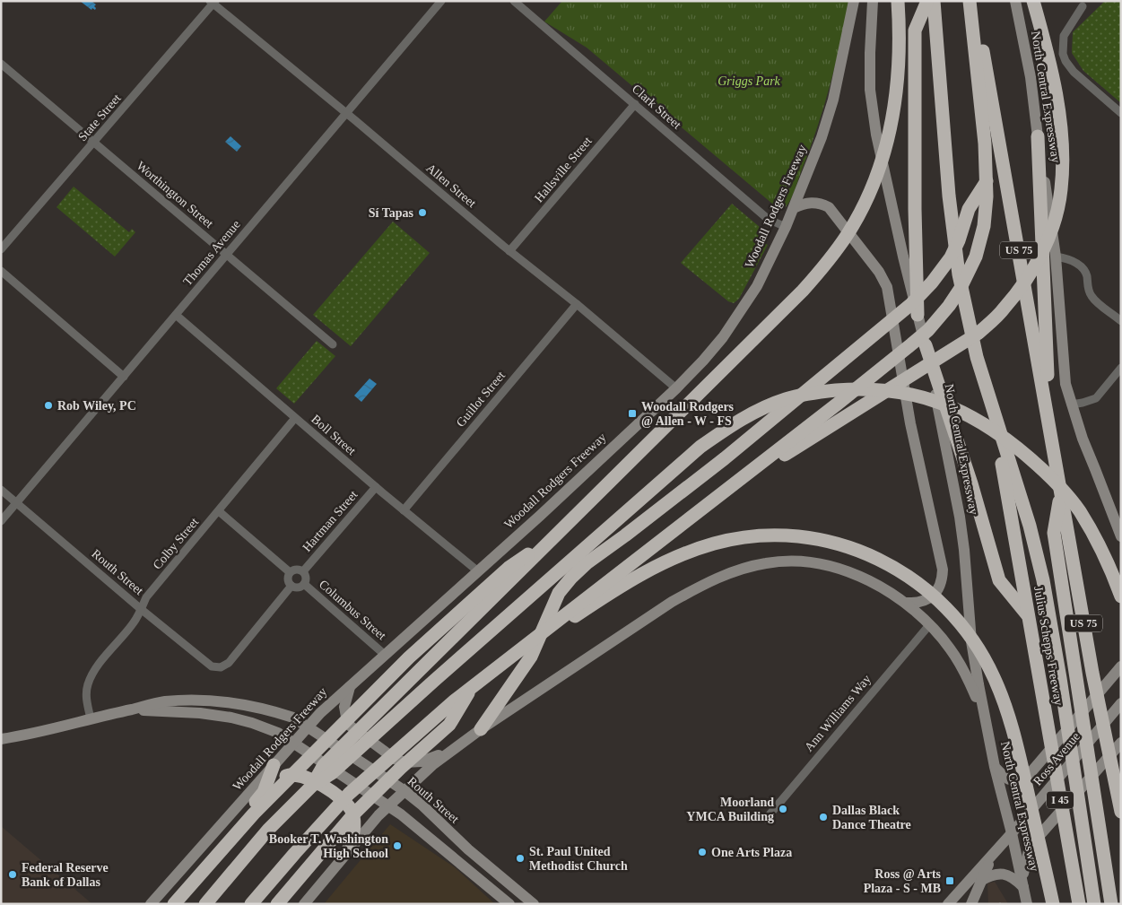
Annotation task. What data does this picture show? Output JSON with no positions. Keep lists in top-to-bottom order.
{
  "streets": {
    "highway": ["US 75", "Julius Schepps Freeway", "I 45"],
    "main road": [
      "North Central Expressway",
      "Woodall Rodgers Freeway",
      "Routh Street",
      "Ross Avenue"
    ],
    "street": [
      "Clark Street",
      "State Street",
      "Hallsville Street",
      "Allen Street",
      "Worthington Street",
      "Thomas Avenue",
      "Guillot Street",
      "Boll Street",
      "Hartman Street",
      "Colby Street",
      "Columbus Street",
      "Ann Williams Way"
    ]
  },
  "crossings": [
    ["North Central Expressway", "Ross Avenue"],
    ["Clark Street", "Hallsville Street"],
    ["Clark Street", "Woodall Rodgers Freeway"],
    ["State Street", "Allen Street"],
    ["State Street", "Worthington Street"],
    ["Hallsville Street", "Allen Street"],
    ["Allen Street", "Woodall Rodgers Freeway"],
    ["Allen Street", "Thomas Avenue"],
    ["Allen Street", "Guillot Street"],
    ["Worthington Street", "Thomas Avenue"],
    ["Woodall Rodgers Freeway", "Boll Street"],
    ["Woodall Rodgers Freeway", "Routh Street"],
    ["Woodall Rodgers Freeway", "Columbus Street"],
    ["Thomas Avenue", "Boll Street"],
    ["Thomas Avenue", "Routh Street"],
    ["Guillot Street", "Boll Street"],
    ["Boll Street", "Hartman Street"],
    ["Boll Street", "Colby Street"],
    ["Hartman Street", "Routh Street"],
    ["Hartman Street", "Columbus Street"],
    ["Colby Street", "Routh Street"],
    ["Routh Street", "Columbus Street"]
  ],
  "parks": ["Griggs Park"],
  "places": {
    "other": [
      "Sí Tapas",
      "Rob Wiley, PC",
      "Moorland YMCA Building",
      "Dallas Black Dance Theatre",
      "Booker T. Washington High School",
      "One Arts Plaza",
      "St. Paul United Methodist Church",
      "Federal Reserve Bank of Dallas"
    ],
    "transit": ["Woodall Rodgers @ Allen - W - FS", "Ross @ Arts Plaza - S - MB"]
  }
}
